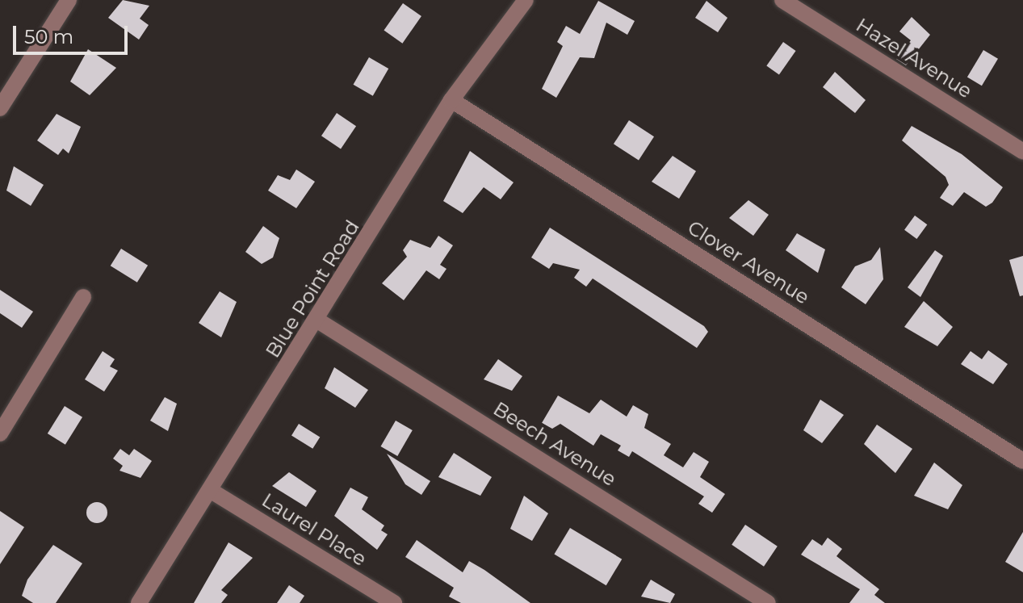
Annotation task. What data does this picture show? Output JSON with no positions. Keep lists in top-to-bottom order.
{
  "streets": {
    "street": [
      "Hazel Avenue",
      "Clover Avenue",
      "Blue Point Road",
      "Beech Avenue",
      "Laurel Place"
    ]
  },
  "crossings": [
    ["Clover Avenue", "Blue Point Road"],
    ["Blue Point Road", "Beech Avenue"],
    ["Blue Point Road", "Laurel Place"]
  ],
  "scale_bar": "50 m"
}
